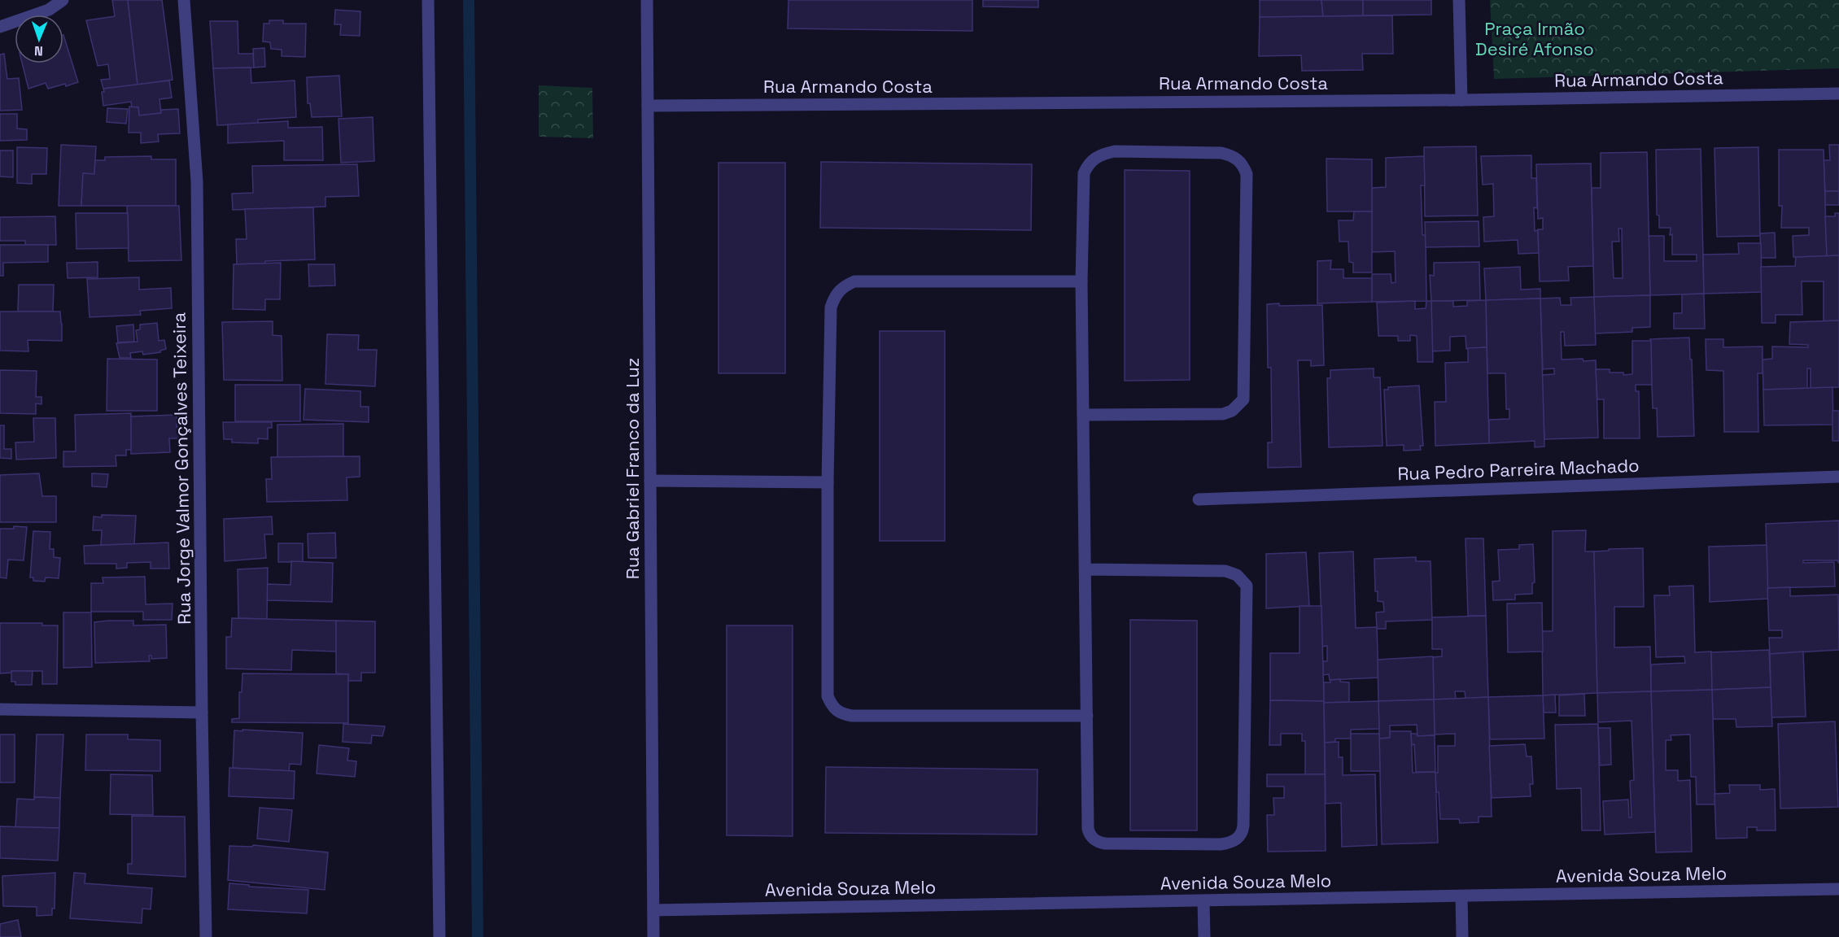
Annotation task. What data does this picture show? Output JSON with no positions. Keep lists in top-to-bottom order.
{
  "streets": {
    "street": [
      "Rua Armando Costa",
      "Rua Jorge Valmor Gonçalves Teixeira",
      "Rua Gabriel Franco da Luz",
      "Rua Pedro Parreira Machado",
      "Avenida Souza Melo"
    ]
  },
  "crossings": [
    ["Rua Armando Costa", "Rua Gabriel Franco da Luz"],
    ["Rua Gabriel Franco da Luz", "Avenida Souza Melo"]
  ],
  "parks": ["Praça Irmão Desiré Afonso"],
  "north": "bottom"
}
